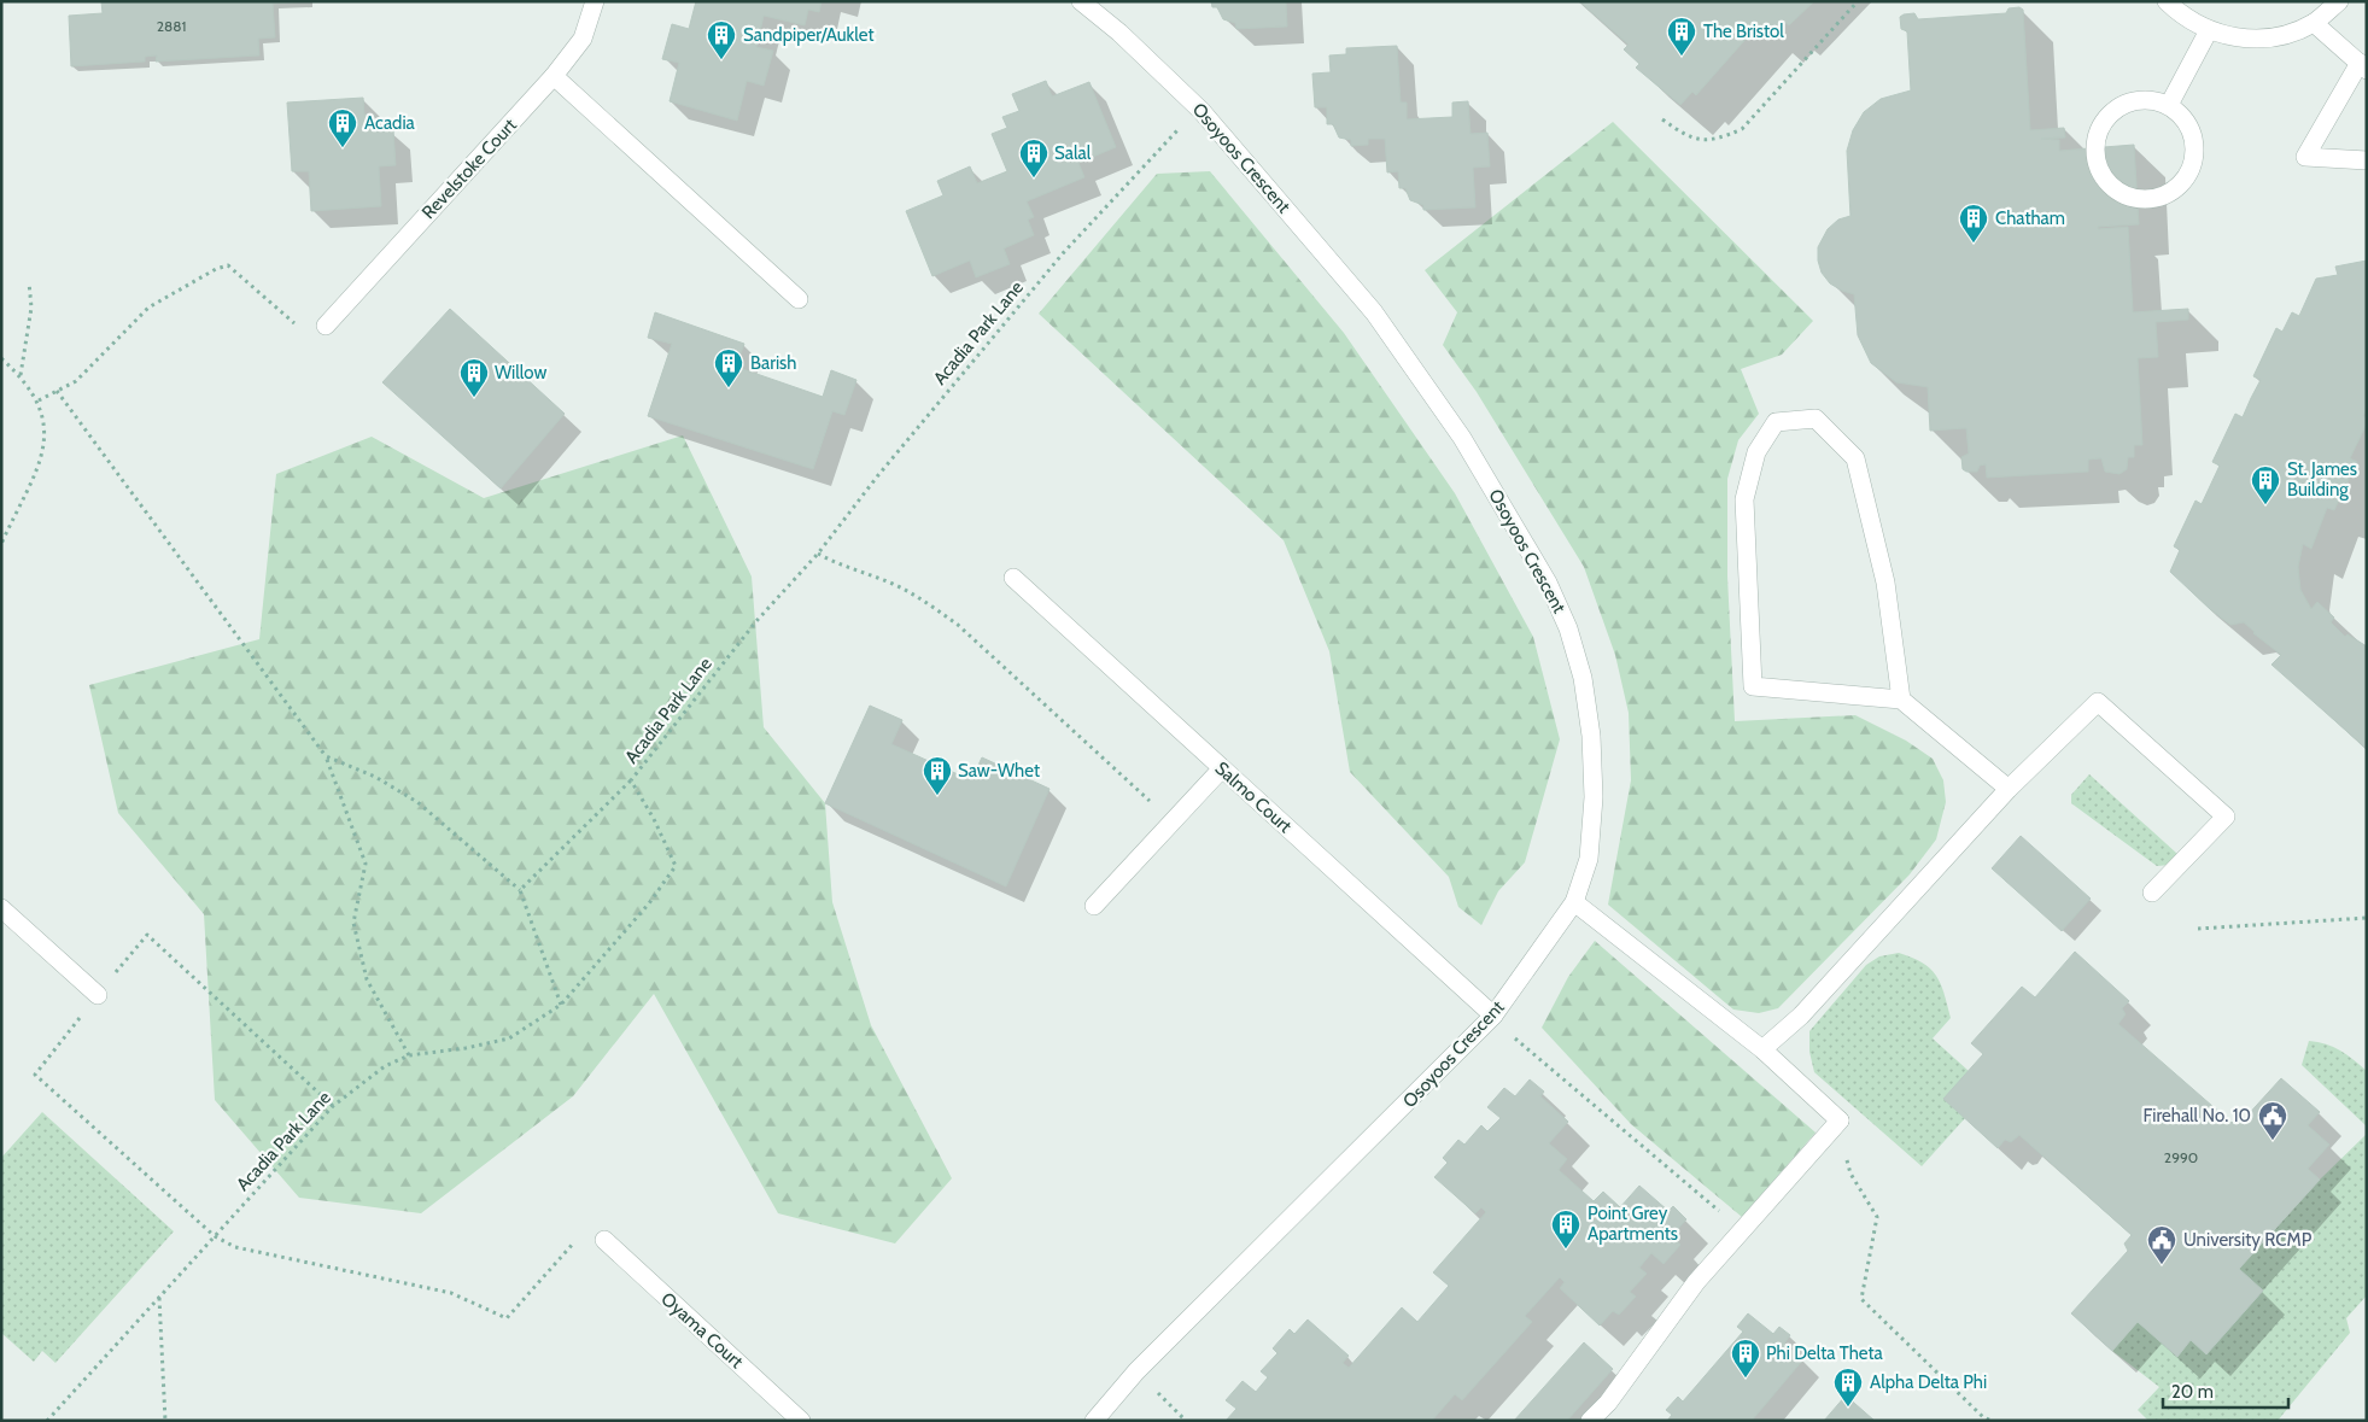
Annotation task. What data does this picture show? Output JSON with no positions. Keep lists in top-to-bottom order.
{
  "streets": {
    "street": [
      "Osoyoos Crescent",
      "Revelstoke Court",
      "Salmo Court",
      "Oyama Court"
    ],
    "path": ["Acadia Park Lane"]
  },
  "crossings": [
    ["Osoyoos Crescent", "Salmo Court"]
  ],
  "places": {
    "building": [
      "The Bristol",
      "Sandpiper/Auklet",
      "Acadia",
      "Salal",
      "Chatham",
      "Barish",
      "Willow",
      "St. James Building",
      "Saw-Whet",
      "Point Grey Apartments",
      "Phi Delta Theta",
      "Alpha Delta Phi"
    ],
    "public building": ["Firehall No. 10", "University RCMP"]
  },
  "house_numbers": ["2881", "2990"],
  "scale_bar": "20 m"
}
